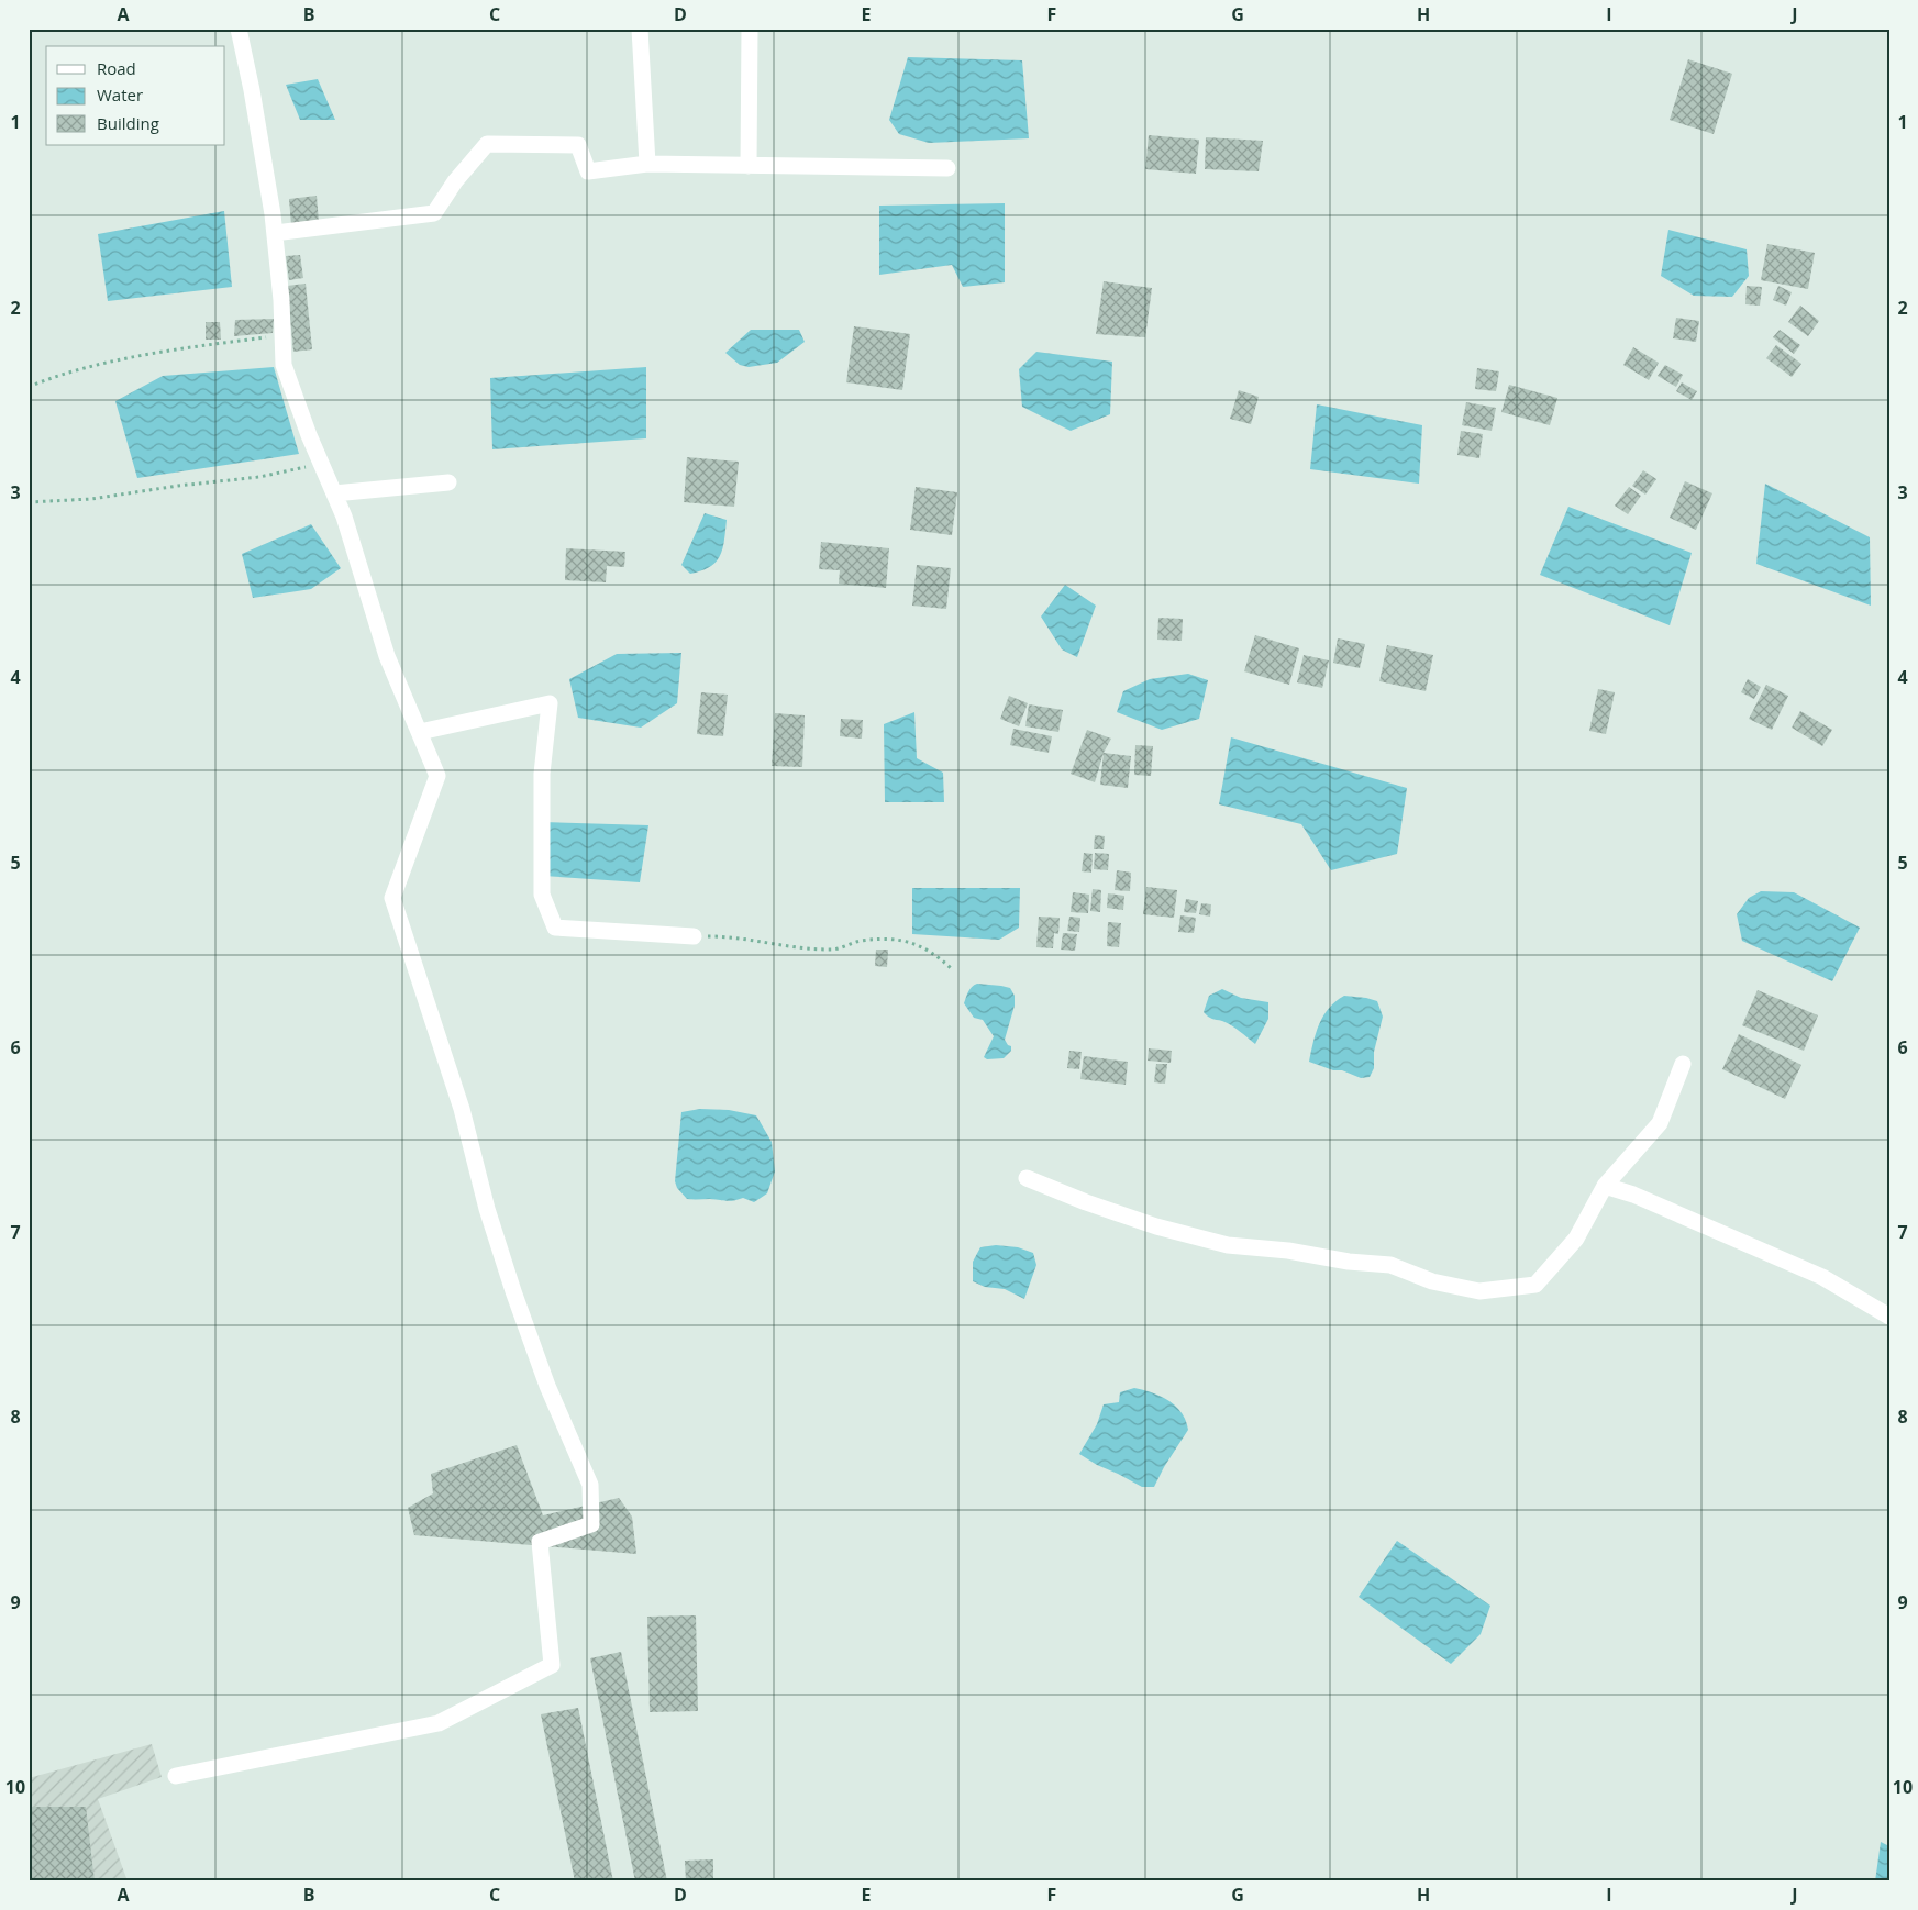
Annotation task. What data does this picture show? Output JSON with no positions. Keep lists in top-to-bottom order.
{
  "legend": ["Road", "Water", "Building"],
  "grid": {
    "columns": [
      "A",
      "B",
      "C",
      "D",
      "E",
      "F",
      "G",
      "H",
      "I",
      "J"
    ],
    "rows": [
      "1",
      "2",
      "3",
      "4",
      "5",
      "6",
      "7",
      "8",
      "9",
      "10"
    ]
  }
}
